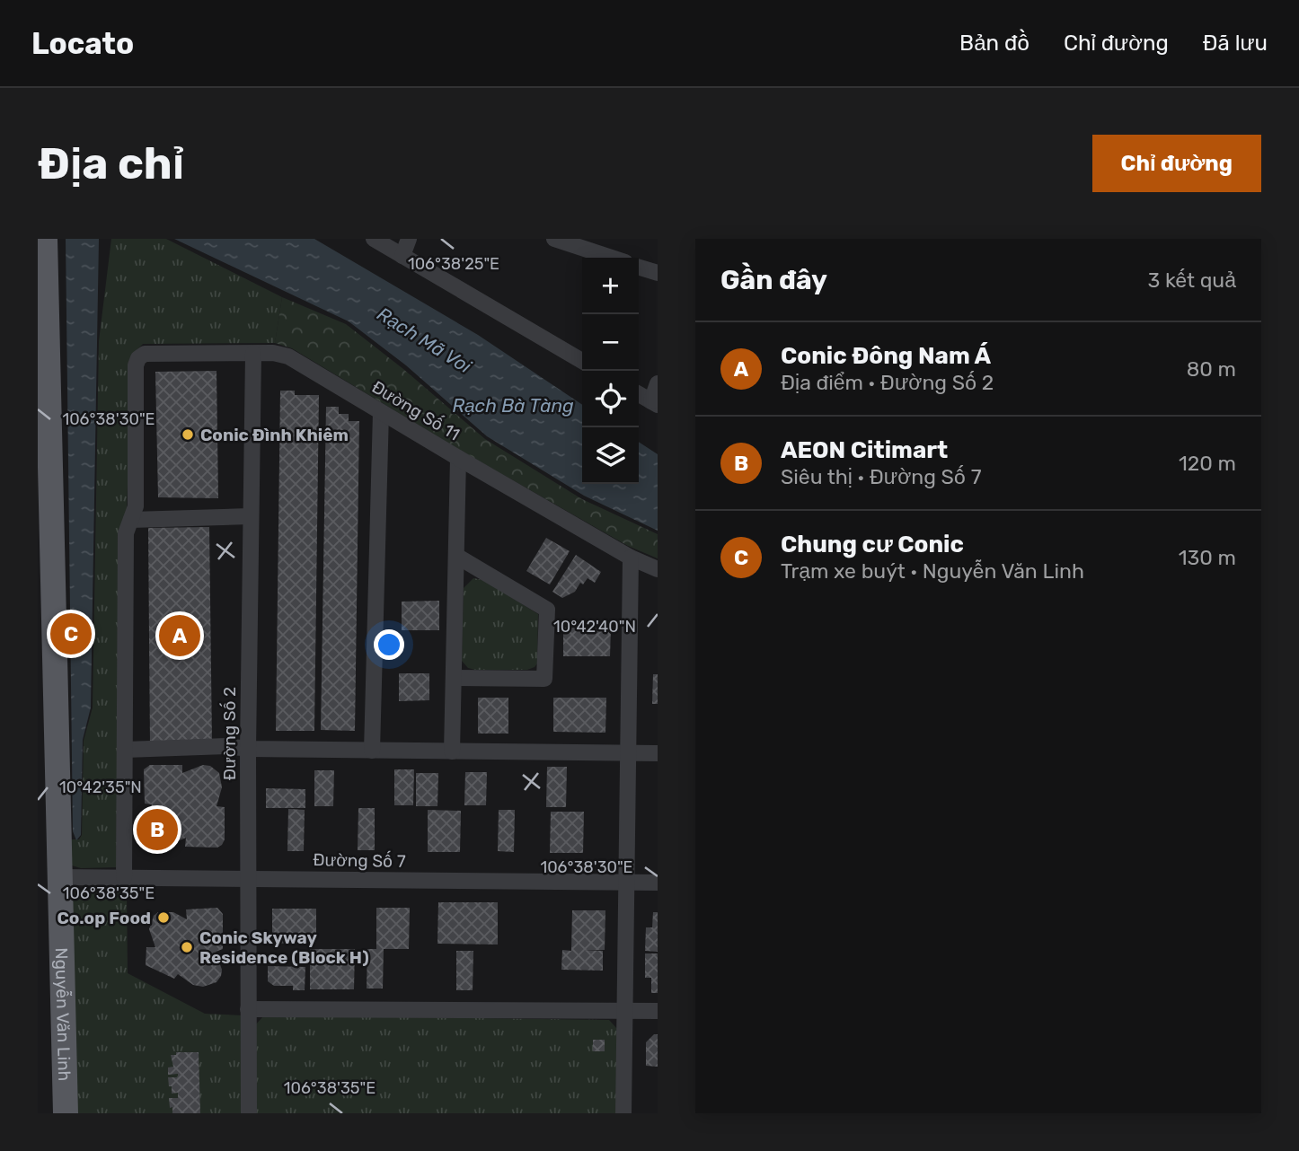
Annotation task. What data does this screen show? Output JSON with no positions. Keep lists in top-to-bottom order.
{
  "streets": {
    "main road": ["Nguyễn Văn Linh"],
    "street": ["Đường Số 11", "Đường Số 2", "Đường Số 7"]
  },
  "crossings": [
    ["Đường Số 11", "Đường Số 2"],
    ["Đường Số 2", "Đường Số 7"],
    ["Đường Số 7", "Nguyễn Văn Linh"]
  ],
  "water": ["Rạch Mã Voi", "Rạch Bà Tàng"],
  "places": ["Conic Đình Khiêm", "Co.op Food", "Conic Skyway Residence (Block H)"],
  "page": {
    "header": "Locato",
    "nav": ["Bản đồ", "Chỉ đường", "Đã lưu"],
    "buttons": "Chỉ đường",
    "title": "Địa chỉ",
    "heading": ["Gần đây", "3 kết quả"],
    "map_buttons": ["+", "−"],
    "list": [
      {
        "mark": "A",
        "name": "Conic Đông Nam Á",
        "note": "Địa điểm · Đường Số 2",
        "value": "80 m"
      },
      {
        "mark": "B",
        "name": "AEON Citimart",
        "note": "Siêu thị · Đường Số 7",
        "value": "120 m"
      },
      {
        "mark": "C",
        "name": "Chung cư Conic",
        "note": "Trạm xe buýt · Nguyễn Văn Linh",
        "value": "130 m"
      }
    ],
    "pins": ["C", "A", "B"]
  },
  "coordinates": [
    "106°38'25\"E",
    "106°38'30\"E",
    "10°42'40\"N",
    "10°42'35\"N",
    "106°38'35\"E"
  ]
}
